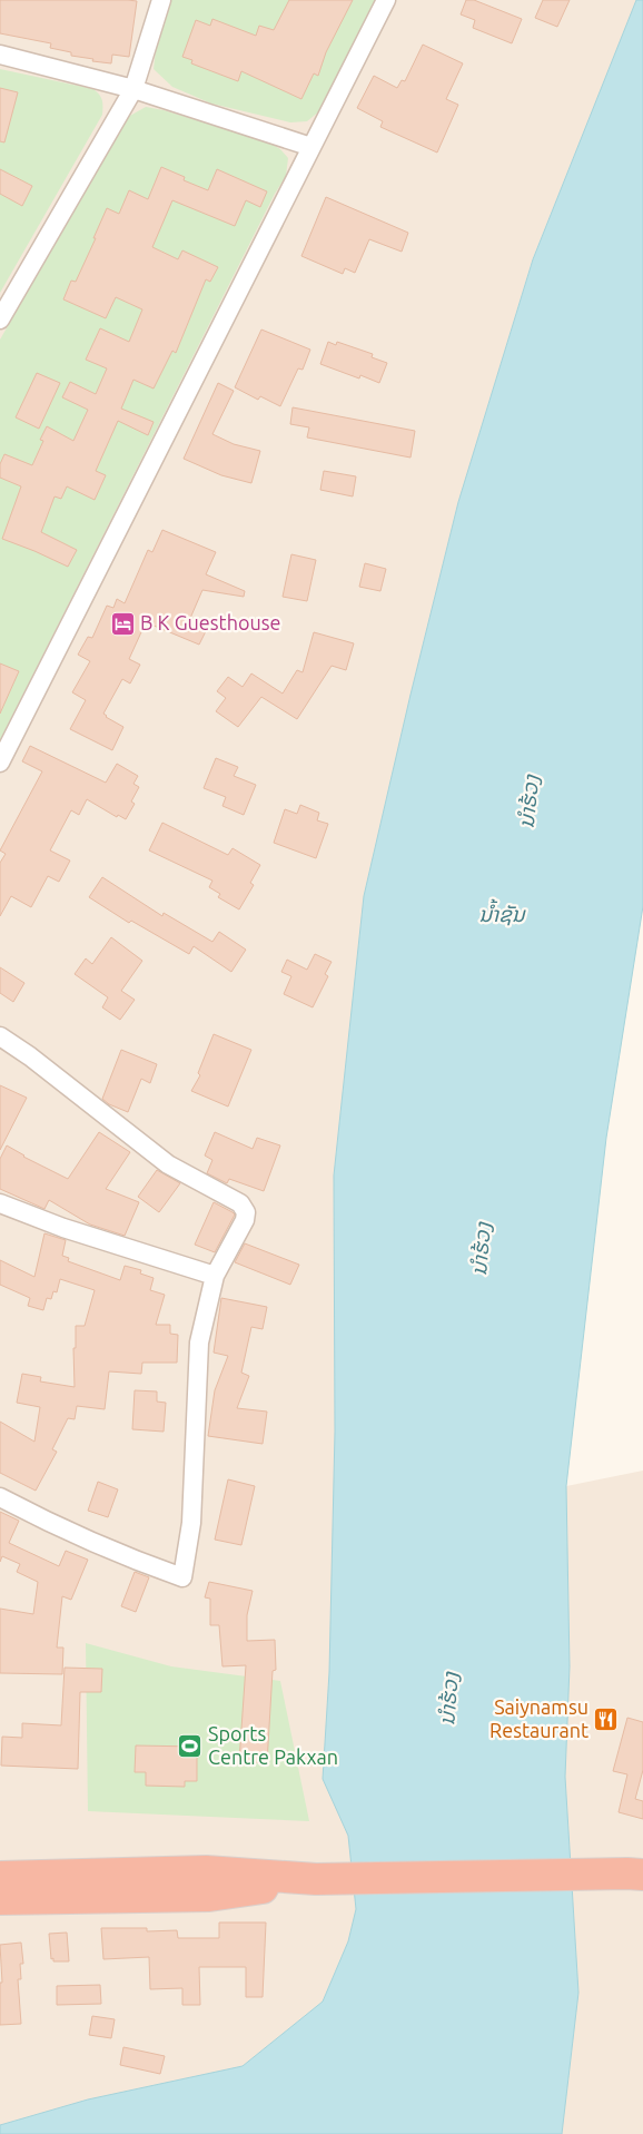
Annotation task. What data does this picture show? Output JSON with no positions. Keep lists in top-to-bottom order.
{
  "water": ["ນຳ້ຮວງ", "ນ້ຳຊັນ"],
  "places": {
    "hotel": ["B K Guesthouse"],
    "restaurant": ["Saiynamsu Restaurant"],
    "sports": ["Sports Centre Pakxan"]
  }
}
